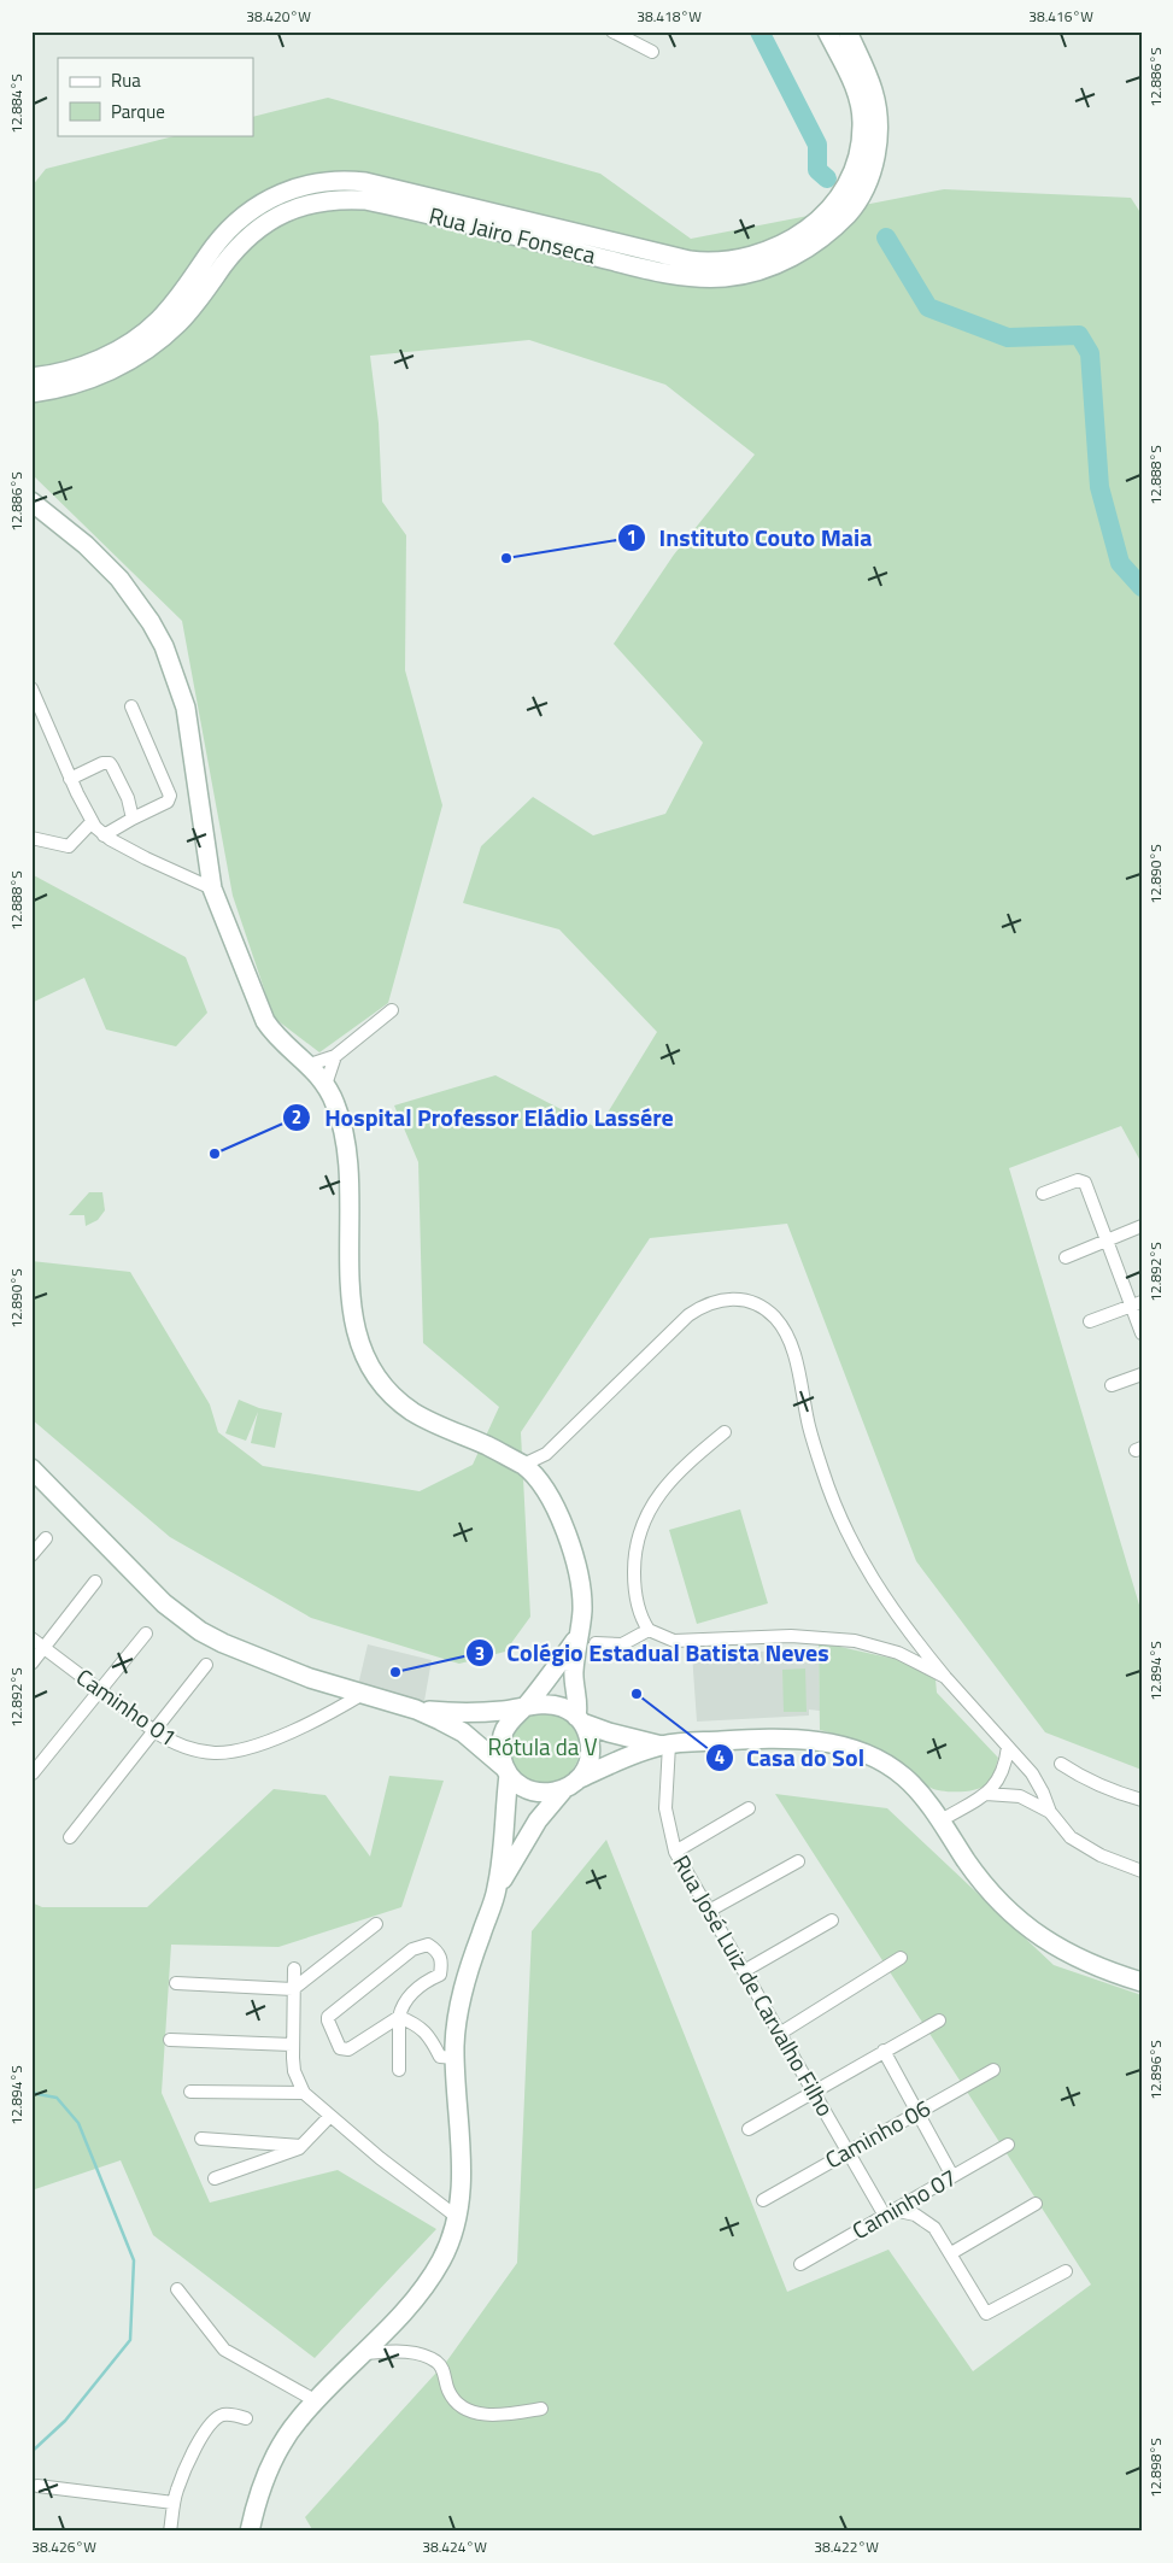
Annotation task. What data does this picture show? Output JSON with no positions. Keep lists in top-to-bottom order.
{
  "streets": {
    "main road": ["Rua Jairo Fonseca"],
    "street": [
      "Caminho 01",
      "Rua José Luiz de Carvalho Filho",
      "Caminho 06",
      "Caminho 07"
    ]
  },
  "crossings": [
    ["Rua José Luiz de Carvalho Filho", "Caminho 06"],
    ["Rua José Luiz de Carvalho Filho", "Caminho 07"]
  ],
  "parks": ["Rótula da V"],
  "places": [
    "Instituto Couto Maia",
    "Hospital Professor Eládio Lassére",
    "Colégio Estadual Batista Neves",
    "Casa do Sol"
  ],
  "legend": ["Rua", "Parque"],
  "coordinates": [
    "38.420°W",
    "38.418°W",
    "38.416°W",
    "12.886°S",
    "12.884°S",
    "12.888°S",
    "12.890°S",
    "12.892°S",
    "12.894°S",
    "12.896°S",
    "12.898°S",
    "38.426°W",
    "38.424°W",
    "38.422°W"
  ]
}
